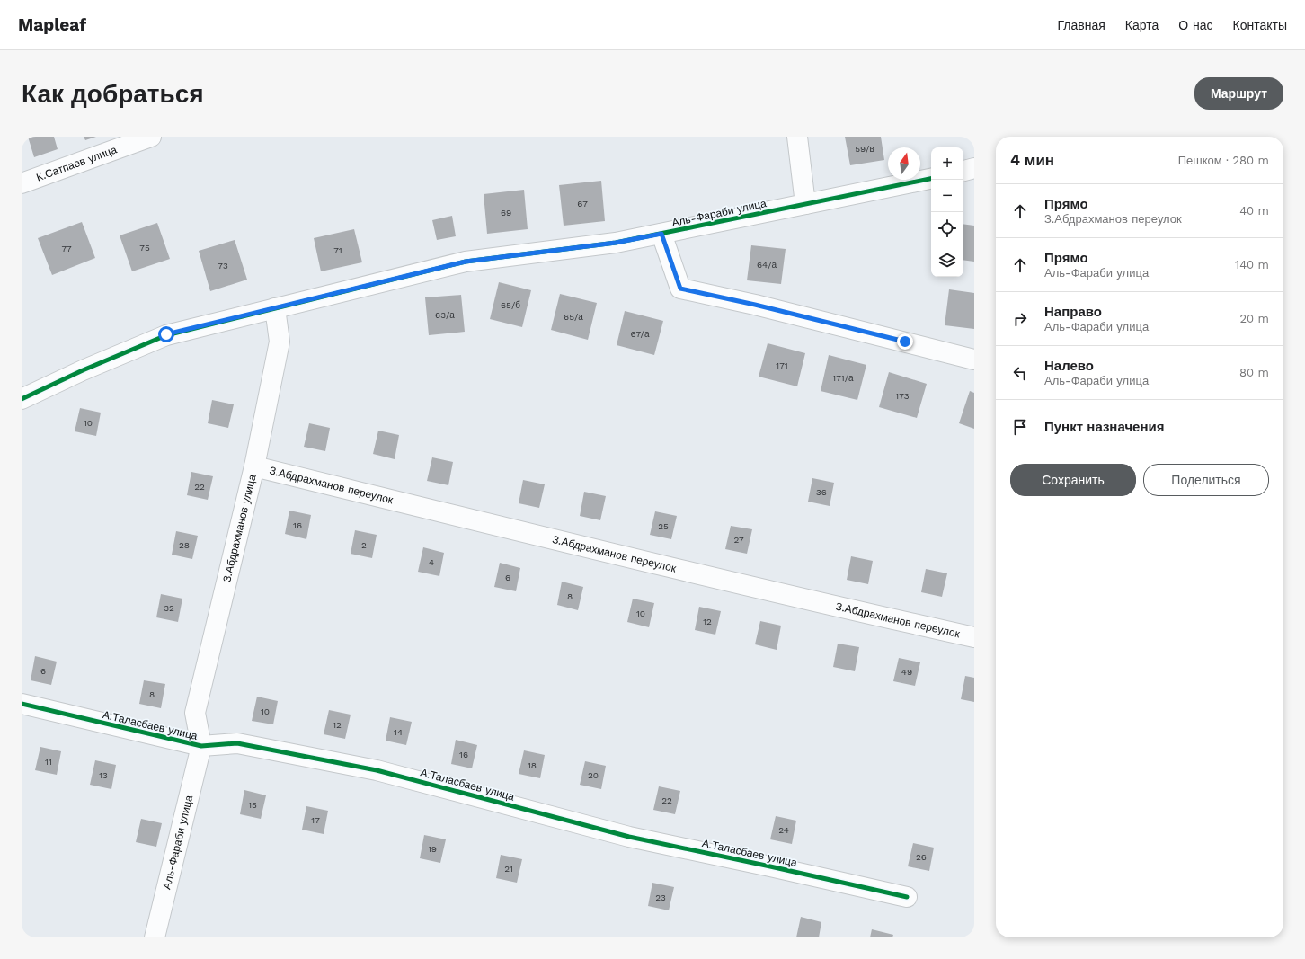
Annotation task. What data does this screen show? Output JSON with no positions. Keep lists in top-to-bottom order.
{
  "streets": {
    "street": [
      "К.Сатпаев улица",
      "Аль-Фараби улица",
      "З.Абдрахманов переулок",
      "З.Абдрахманов улица",
      "А.Таласбаев улица"
    ]
  },
  "crossings": [
    ["Аль-Фараби улица", "З.Абдрахманов улица"],
    ["Аль-Фараби улица", "А.Таласбаев улица"],
    ["З.Абдрахманов переулок", "З.Абдрахманов улица"],
    ["З.Абдрахманов улица", "А.Таласбаев улица"]
  ],
  "house_numbers": [
    "59/в",
    "67",
    "69",
    "75",
    "77",
    "71",
    "64/а",
    "73",
    "65/б",
    "63/а",
    "65/а",
    "67/а",
    "171",
    "171/а",
    "173",
    "10",
    "22",
    "36",
    "16",
    "25",
    "27",
    "28",
    "2",
    "4",
    "6",
    "8",
    "32",
    "10",
    "12",
    "6",
    "49",
    "8",
    "10",
    "12",
    "14",
    "16",
    "11",
    "18",
    "13",
    "20",
    "22",
    "15",
    "17",
    "24",
    "19",
    "26",
    "21",
    "23"
  ],
  "north": "top",
  "page": {
    "header": "Mapleaf",
    "nav": [
      "Главная",
      "Карта",
      "О нас",
      "Контакты"
    ],
    "buttons": [
      "Маршрут",
      ["Сохранить", "Поделиться"]
    ],
    "title": "Как добраться",
    "heading": ["4 мин", "Пешком · 280 m"],
    "map_buttons": ["+", "−"],
    "list": [
      ["Прямо", "З.Абдрахманов переулок", "40 m"],
      ["Прямо", "Аль-Фараби улица", "140 m"],
      ["Направо", "Аль-Фараби улица", "20 m"],
      ["Налево", "Аль-Фараби улица", "80 m"],
      "Пункт назначения"
    ]
  }
}
